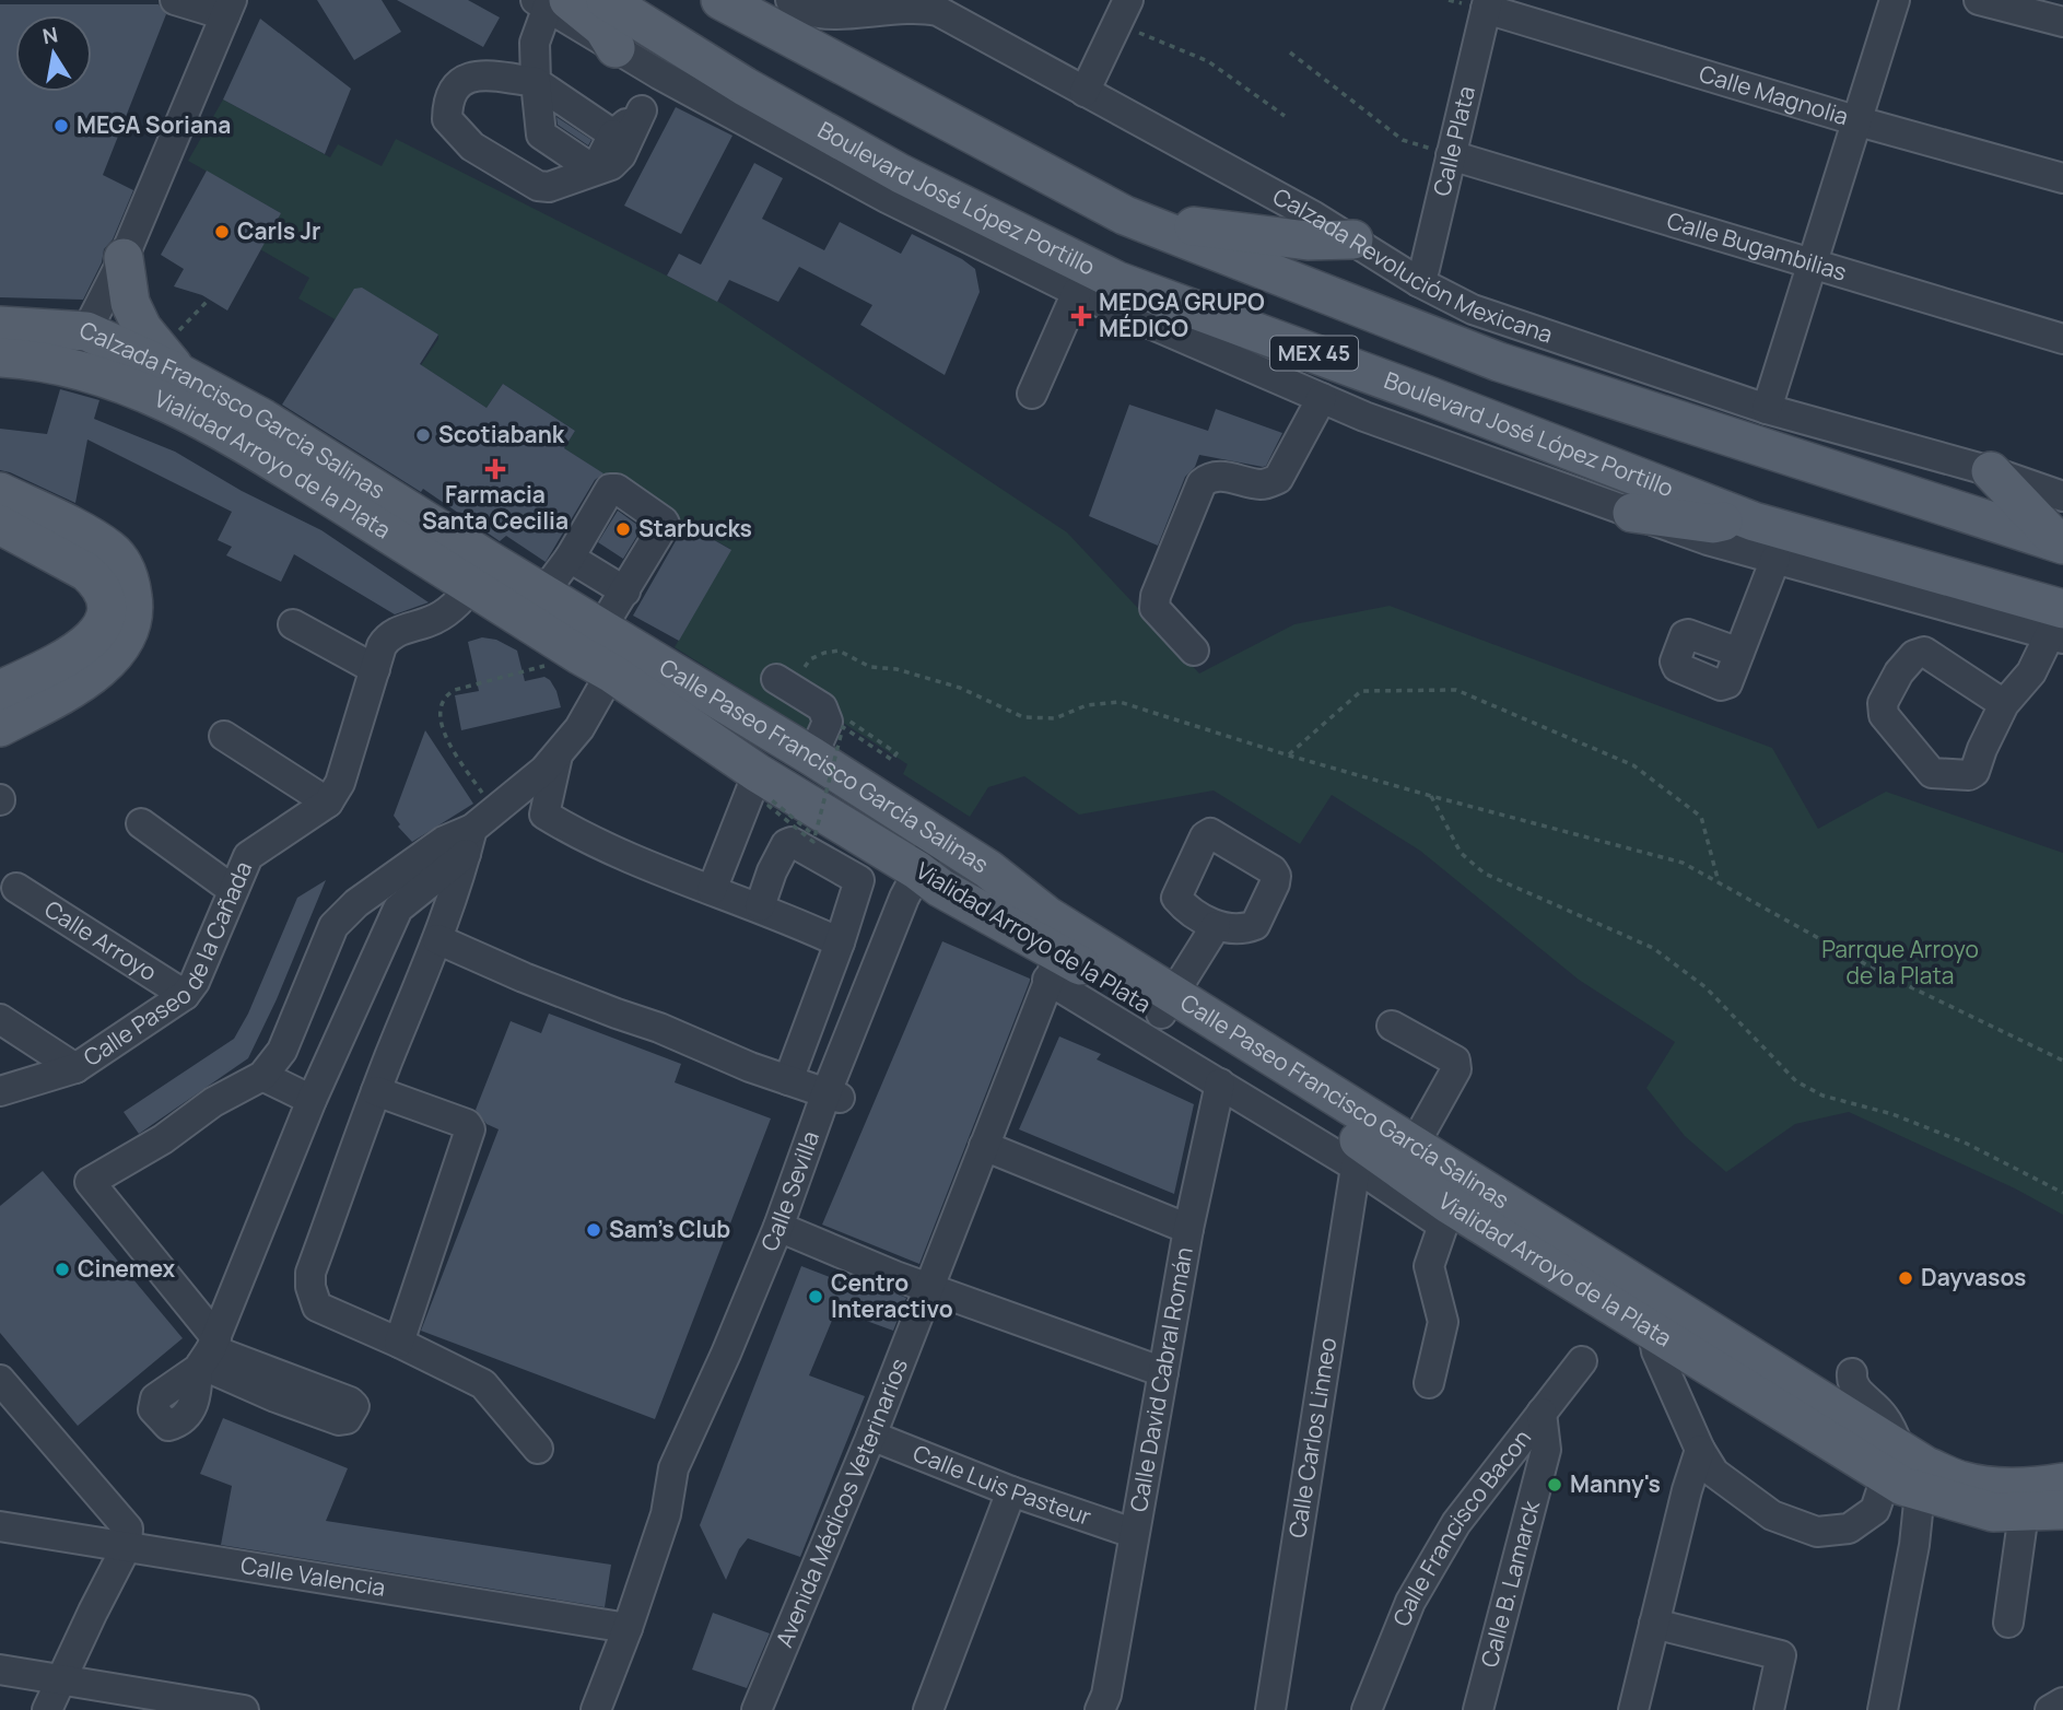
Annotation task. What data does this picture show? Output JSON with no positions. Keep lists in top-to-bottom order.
{
  "streets": {
    "main road": [
      "Boulevard José López Portillo",
      "MEX 45",
      "Calzada Francisco Garcia Salinas",
      "Vialidad Arroyo de la Plata",
      "Calle Paseo Francisco García Salinas"
    ],
    "street": [
      "Calle Magnolia",
      "Calle Plata",
      "Calle Bugambilias",
      "Calzada Revolución Mexicana",
      "Calle Arroyo",
      "Calle Paseo de la Cañada",
      "Calle Sevilla",
      "Calle David Cabral Román",
      "Calle Carlos Linneo",
      "Calle Luis Pasteur",
      "Avenida Médicos Veterinarios",
      "Calle Francisco Bacon",
      "Calle Valencia",
      "Calle B. Lamarck"
    ]
  },
  "crossings": [
    ["Calle Magnolia", "Calle Plata"],
    ["Calle Plata", "Calle Bugambilias"],
    ["Calle Plata", "Calzada Revolución Mexicana"],
    ["Calzada Francisco Garcia Salinas", "Vialidad Arroyo de la Plata"],
    ["Calzada Francisco Garcia Salinas", "Calle Paseo Francisco García Salinas"],
    ["Vialidad Arroyo de la Plata", "Calle Paseo Francisco García Salinas"],
    ["Vialidad Arroyo de la Plata", "Calle Sevilla"],
    ["Vialidad Arroyo de la Plata", "Avenida Médicos Veterinarios"],
    ["Calle Paseo Francisco García Salinas", "Calle Sevilla"],
    ["Calle Paseo Francisco García Salinas", "Avenida Médicos Veterinarios"],
    ["Calle Arroyo", "Calle Paseo de la Cañada"],
    ["Calle Sevilla", "Calle Valencia"],
    ["Calle David Cabral Román", "Calle Luis Pasteur"],
    ["Calle Luis Pasteur", "Avenida Médicos Veterinarios"],
    ["Calle Francisco Bacon", "Calle B. Lamarck"]
  ],
  "parks": ["Parrque Arroyo de la Plata"],
  "places": {
    "other": [
      "MEGA Soriana",
      "Carls Jr",
      "Scotiabank",
      "Starbucks",
      "Sam's Club",
      "Cinemex",
      "Dayvasos",
      "Centro Interactivo",
      "Manny's"
    ],
    "health": ["MEDGA GRUPO MÉDICO", "Farmacia Santa Cecilia"]
  },
  "north": "top"
}
